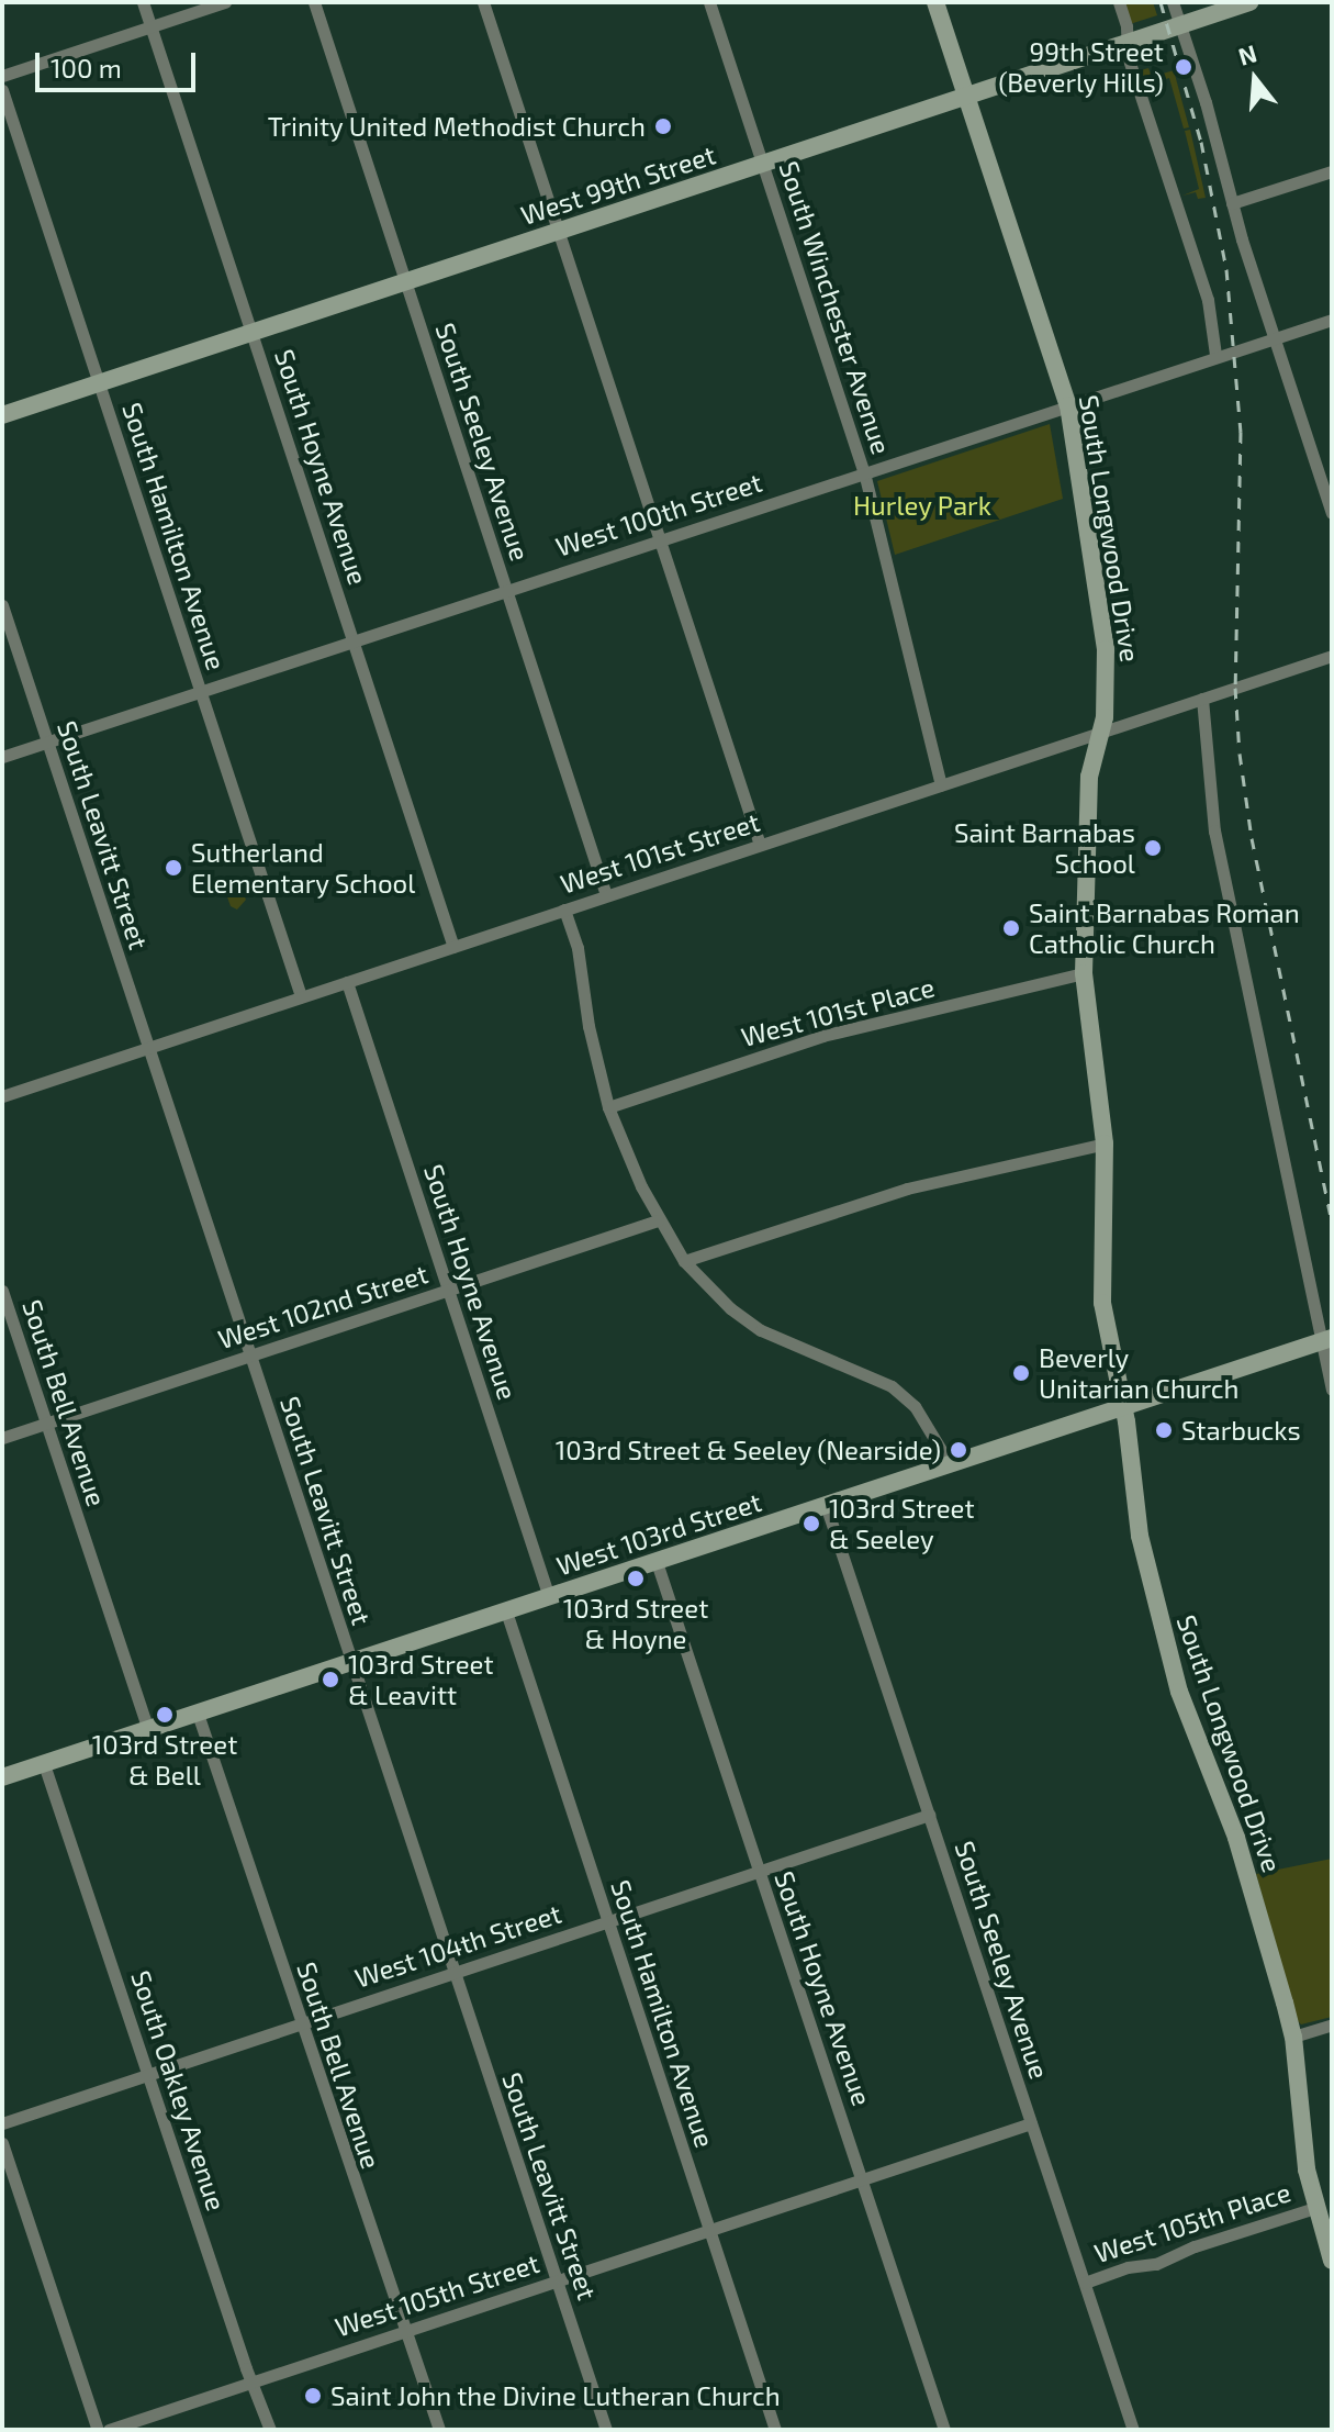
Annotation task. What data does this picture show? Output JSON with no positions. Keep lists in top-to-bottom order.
{
  "streets": {
    "street": [
      "West 99th Street",
      "South Winchester Avenue",
      "South Seeley Avenue",
      "South Hoyne Avenue",
      "West 100th Street",
      "South Longwood Drive",
      "South Hamilton Avenue",
      "South Leavitt Street",
      "West 101st Street",
      "West 101st Place",
      "West 102nd Street",
      "South Bell Avenue",
      "West 103rd Street",
      "West 104th Street",
      "South Oakley Avenue",
      "West 105th Place",
      "West 105th Street"
    ]
  },
  "crossings": [
    ["West 99th Street", "South Winchester Avenue"],
    ["West 99th Street", "South Seeley Avenue"],
    ["West 99th Street", "South Hoyne Avenue"],
    ["West 99th Street", "South Longwood Drive"],
    ["West 99th Street", "South Hamilton Avenue"],
    ["South Winchester Avenue", "West 100th Street"],
    ["South Winchester Avenue", "West 101st Street"],
    ["South Seeley Avenue", "West 100th Street"],
    ["South Seeley Avenue", "West 101st Street"],
    ["South Seeley Avenue", "West 103rd Street"],
    ["South Seeley Avenue", "West 104th Street"],
    ["South Seeley Avenue", "West 105th Place"],
    ["South Seeley Avenue", "West 105th Street"],
    ["South Hoyne Avenue", "West 100th Street"],
    ["South Hoyne Avenue", "West 101st Street"],
    ["South Hoyne Avenue", "West 102nd Street"],
    ["South Hoyne Avenue", "West 103rd Street"],
    ["South Hoyne Avenue", "West 104th Street"],
    ["South Hoyne Avenue", "West 105th Street"],
    ["West 100th Street", "South Longwood Drive"],
    ["West 100th Street", "South Hamilton Avenue"],
    ["West 100th Street", "South Leavitt Street"],
    ["South Longwood Drive", "West 101st Street"],
    ["South Longwood Drive", "West 101st Place"],
    ["South Longwood Drive", "West 103rd Street"],
    ["South Longwood Drive", "West 105th Place"],
    ["South Hamilton Avenue", "West 101st Street"],
    ["South Hamilton Avenue", "West 103rd Street"],
    ["South Hamilton Avenue", "West 104th Street"],
    ["South Hamilton Avenue", "West 105th Street"],
    ["South Leavitt Street", "West 101st Street"],
    ["South Leavitt Street", "West 102nd Street"],
    ["South Leavitt Street", "West 103rd Street"],
    ["South Leavitt Street", "West 104th Street"],
    ["South Leavitt Street", "West 105th Street"],
    ["West 102nd Street", "South Bell Avenue"],
    ["South Bell Avenue", "West 103rd Street"],
    ["South Bell Avenue", "West 104th Street"],
    ["South Bell Avenue", "West 105th Street"],
    ["West 103rd Street", "South Oakley Avenue"],
    ["West 104th Street", "South Oakley Avenue"],
    ["South Oakley Avenue", "West 105th Street"]
  ],
  "parks": ["Hurley Park"],
  "places": [
    "99th Street (Beverly Hills)",
    "Trinity United Methodist Church",
    "Saint Barnabas School",
    "Sutherland Elementary School",
    "Saint Barnabas Roman Catholic Church",
    "Beverly Unitarian Church",
    "Starbucks",
    "103rd Street & Seeley (Nearside)",
    "103rd Street & Seeley",
    "103rd Street & Hoyne",
    "103rd Street & Leavitt",
    "103rd Street & Bell",
    "Saint John the Divine Lutheran Church"
  ],
  "scale_bar": "100 m",
  "north": "top"
}
